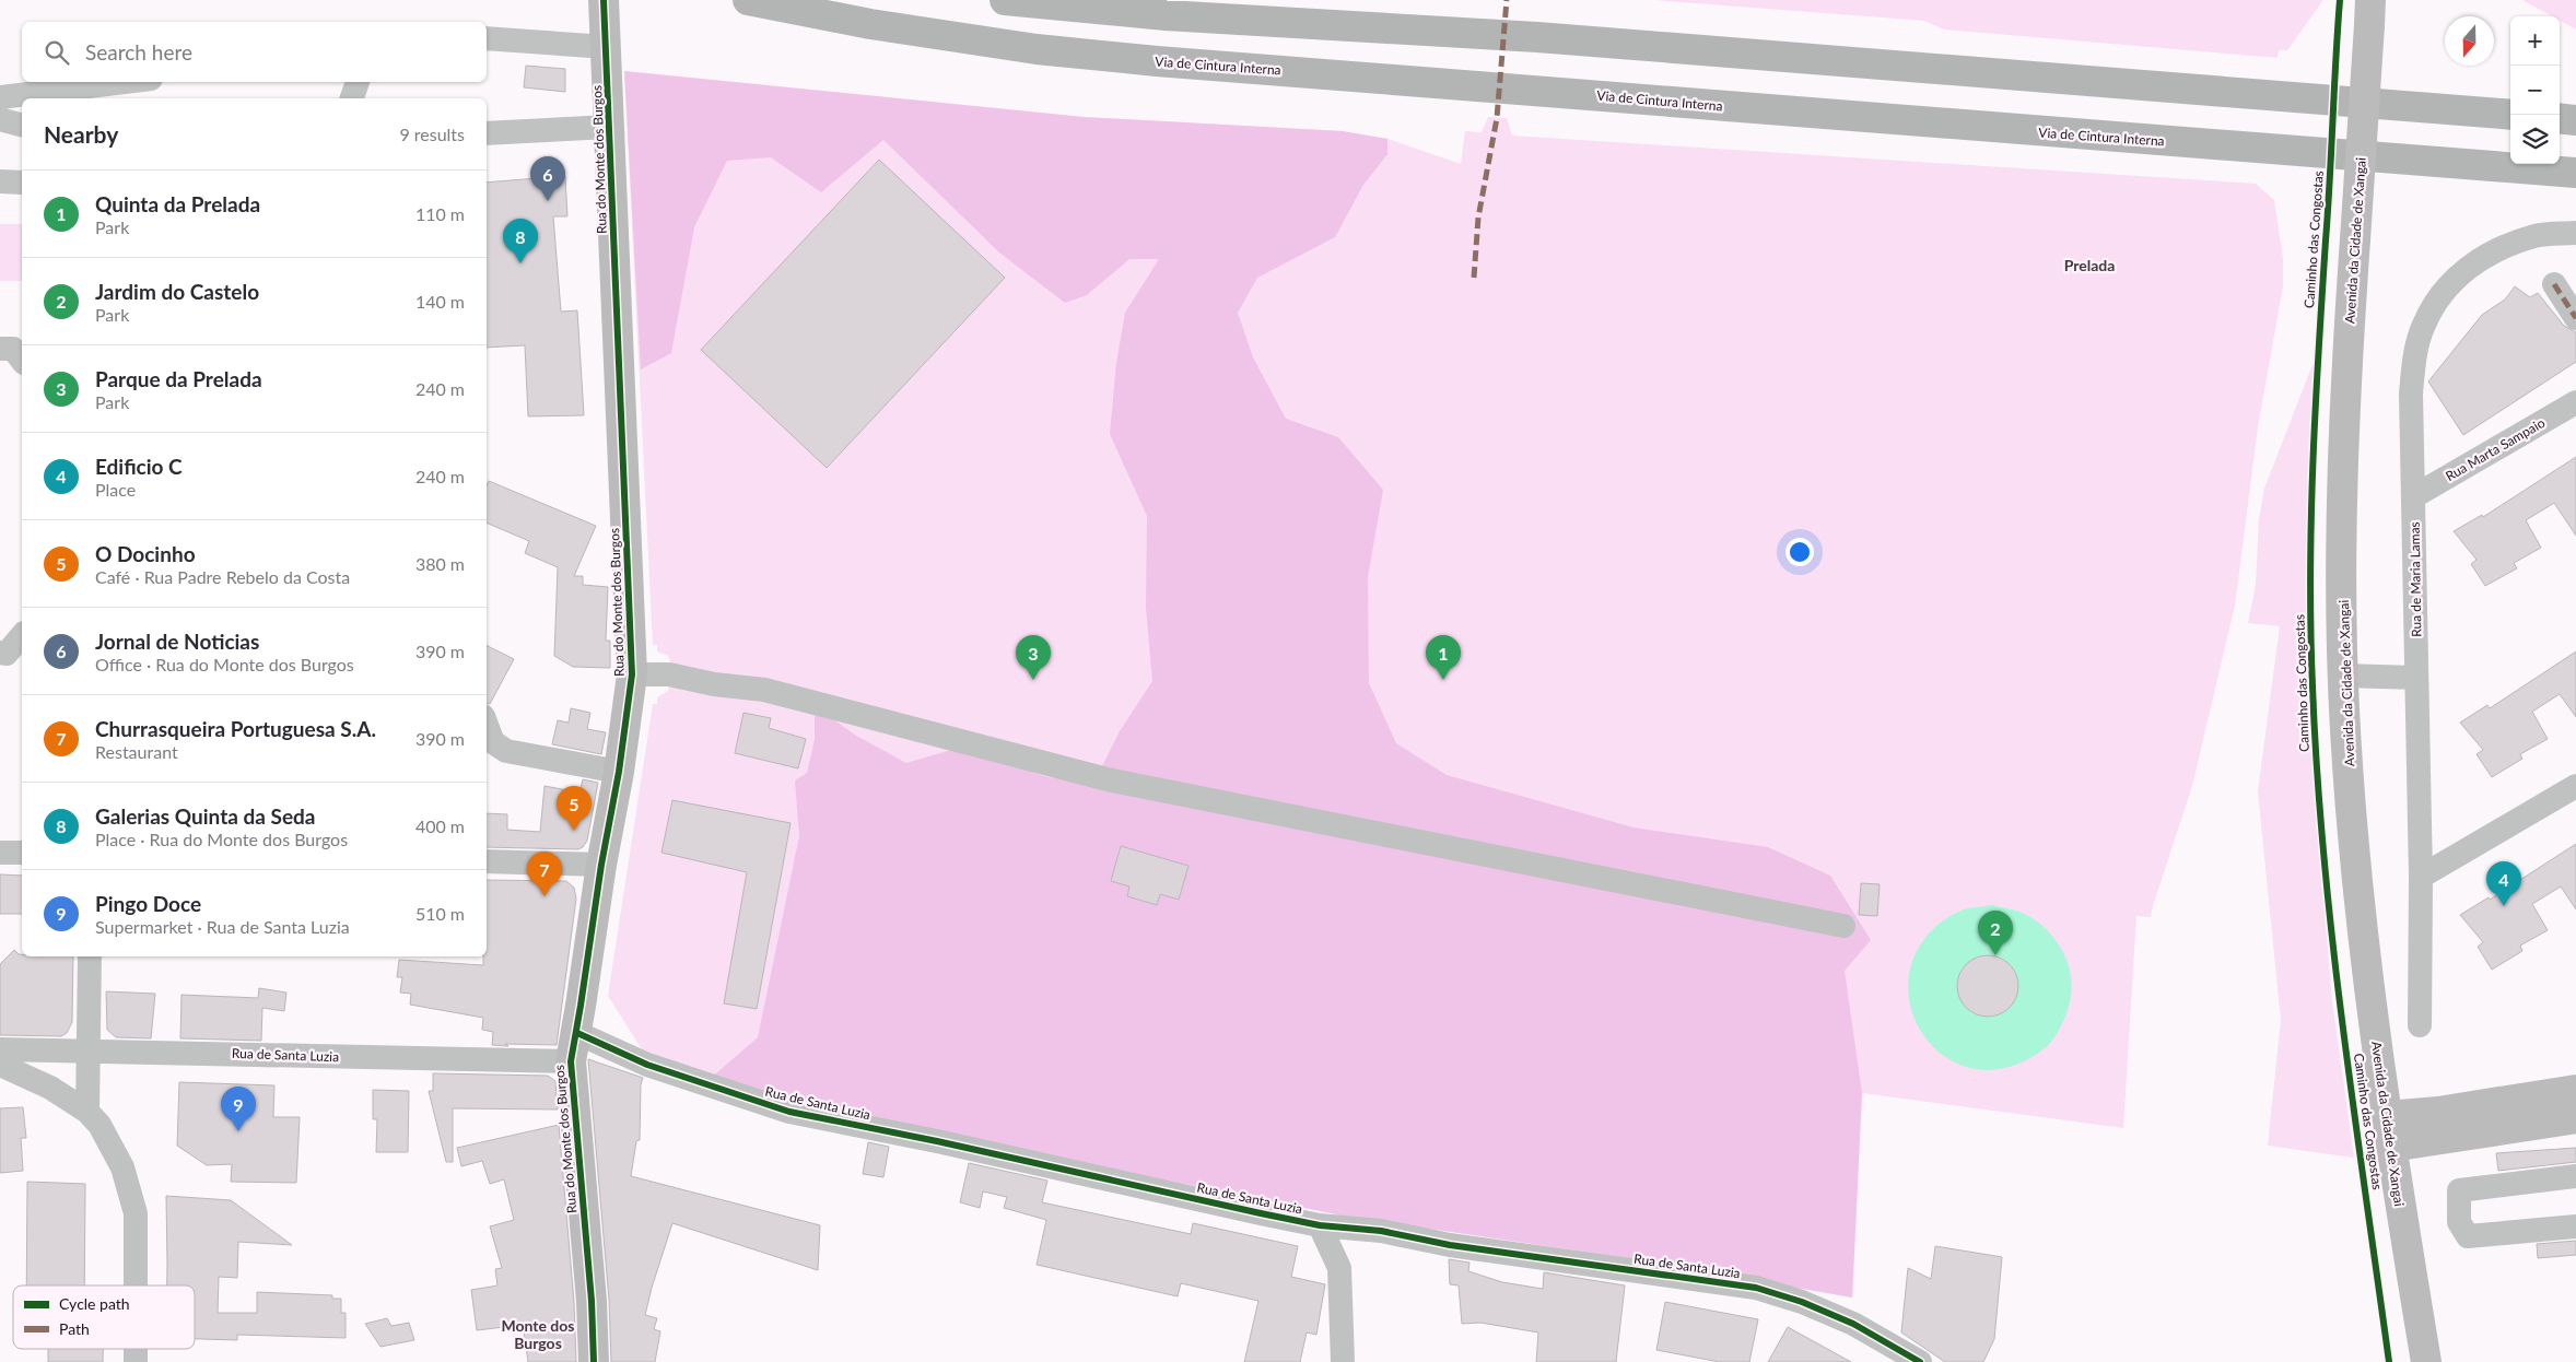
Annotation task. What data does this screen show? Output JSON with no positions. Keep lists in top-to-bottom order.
{
  "streets": {
    "highway": ["Via de Cintura Interna"],
    "main road": ["Rua do Monte dos Burgos", "Avenida da Cidade de Xangai"],
    "street": ["Rua Marta Sampaio", "Rua de Maria Lamas", "Rua de Santa Luzia"],
    "cycle path": ["Caminho das Congostas"]
  },
  "crossings": [
    ["Rua do Monte dos Burgos", "Rua de Santa Luzia"],
    ["Rua Marta Sampaio", "Rua de Maria Lamas"]
  ],
  "districts": ["Prelada", "Monte dos Burgos"],
  "legend": ["Cycle path", "Path"],
  "north": "bottom",
  "page": {
    "map_buttons": ["+", "−"],
    "search": "Search here",
    "heading": ["Nearby", "9 results"],
    "pins": [
      "6",
      "8",
      "1",
      "3",
      "5",
      "7",
      "4",
      "2",
      "9"
    ],
    "list": [
      {
        "mark": "1",
        "name": "Quinta da Prelada",
        "note": "Park",
        "value": "110 m"
      },
      {
        "mark": "2",
        "name": "Jardim do Castelo",
        "note": "Park",
        "value": "140 m"
      },
      {
        "mark": "3",
        "name": "Parque da Prelada",
        "note": "Park",
        "value": "240 m"
      },
      {
        "mark": "4",
        "name": "Edificio C",
        "note": "Place",
        "value": "240 m"
      },
      {
        "mark": "5",
        "name": "O Docinho",
        "note": "Café · Rua Padre Rebelo da Costa",
        "value": "380 m"
      },
      {
        "mark": "6",
        "name": "Jornal de Noticias",
        "note": "Office · Rua do Monte dos Burgos",
        "value": "390 m"
      },
      {
        "mark": "7",
        "name": "Churrasqueira Portuguesa S.A.",
        "note": "Restaurant",
        "value": "390 m"
      },
      {
        "mark": "8",
        "name": "Galerias Quinta da Seda",
        "note": "Place · Rua do Monte dos Burgos",
        "value": "400 m"
      },
      {
        "mark": "9",
        "name": "Pingo Doce",
        "note": "Supermarket · Rua de Santa Luzia",
        "value": "510 m"
      }
    ]
  }
}
